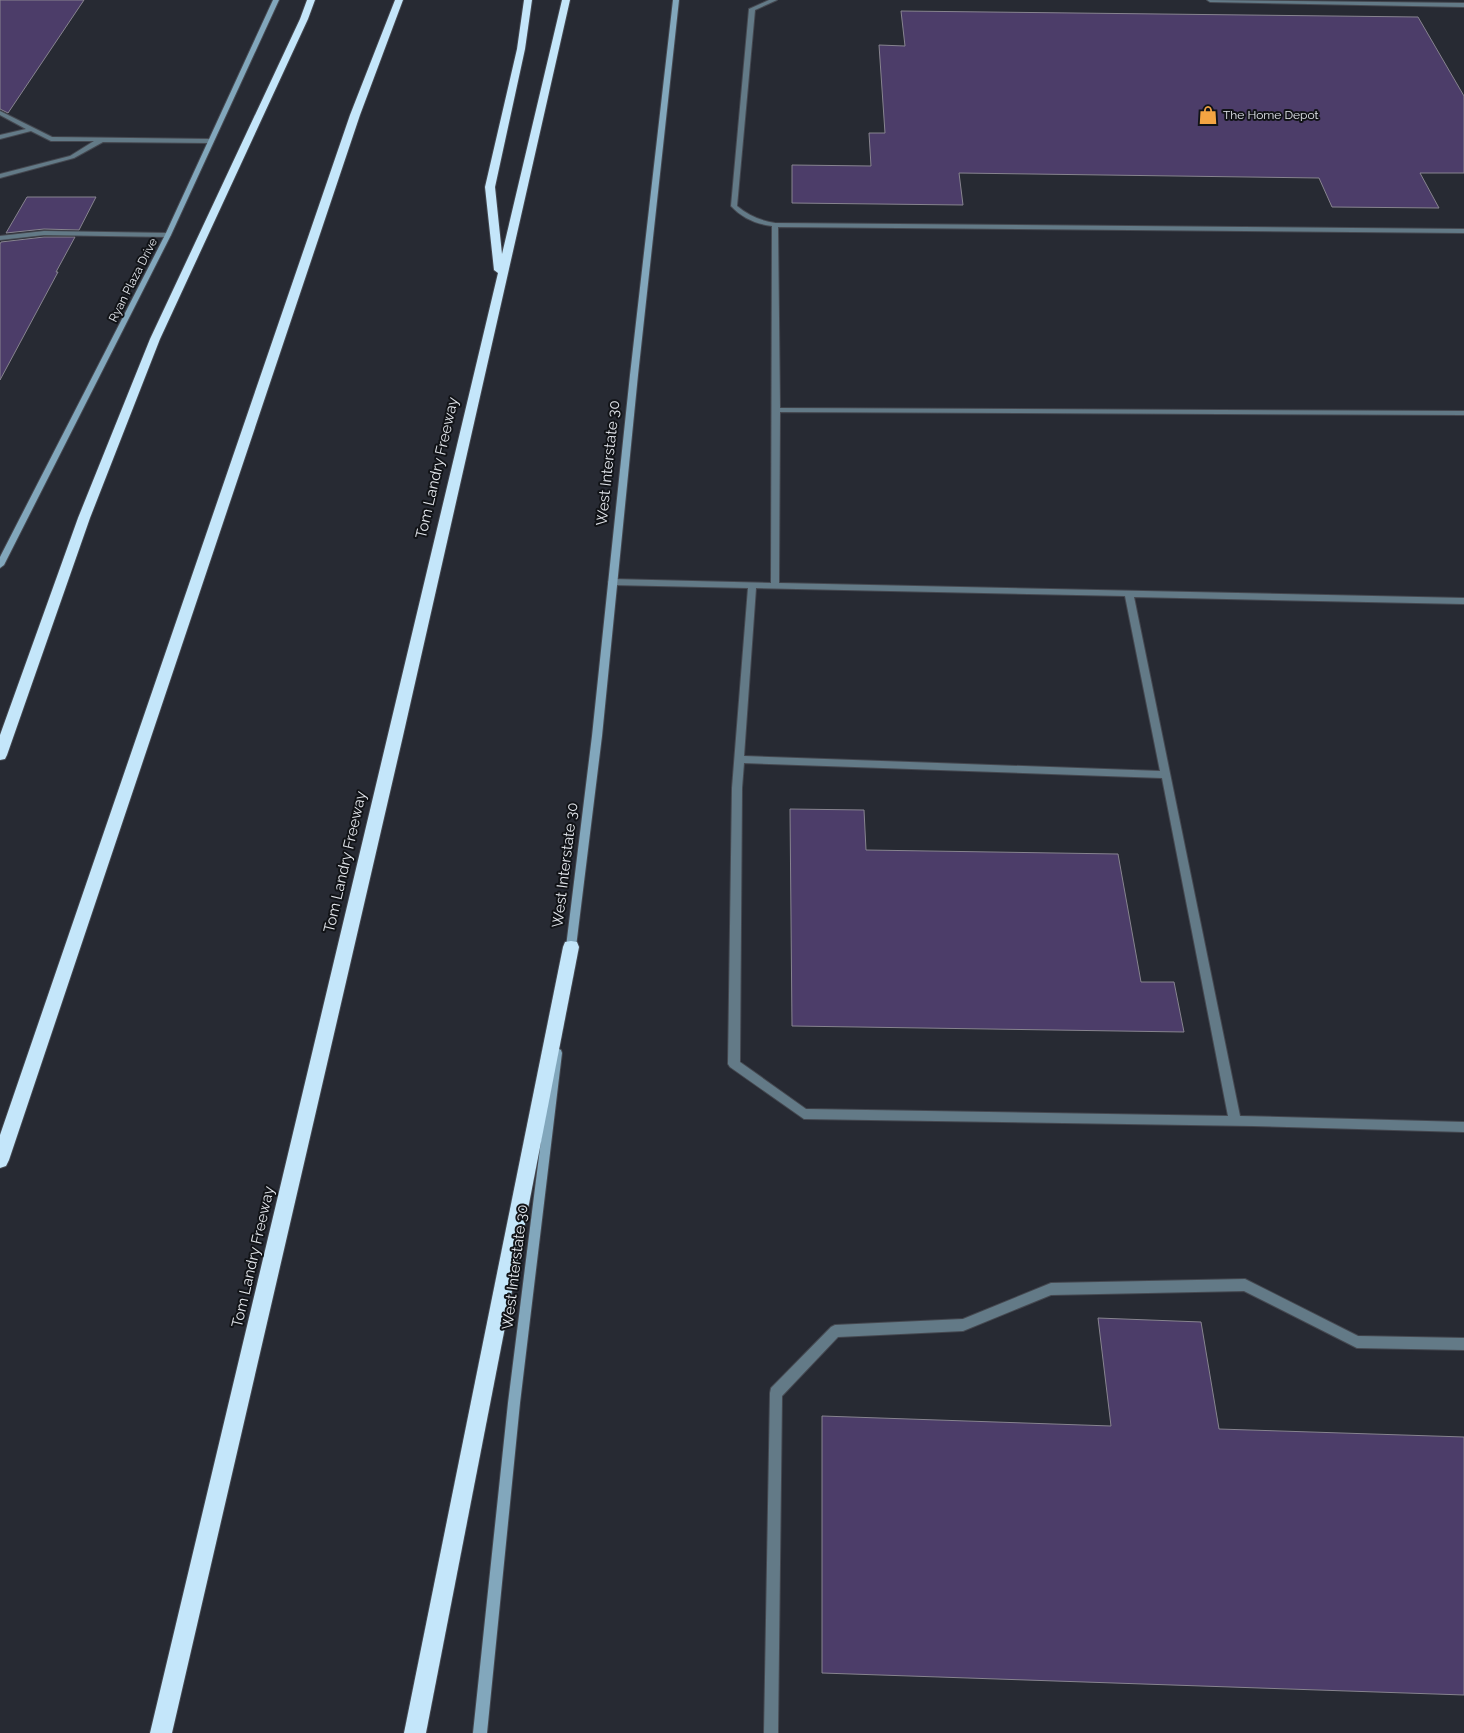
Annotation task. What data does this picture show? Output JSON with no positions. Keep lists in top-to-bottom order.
{
  "streets": {
    "highway": ["Tom Landry Freeway"],
    "main road": ["Ryan Plaza Drive", "West Interstate 30"]
  },
  "places": {
    "shop": ["The Home Depot"]
  }
}
